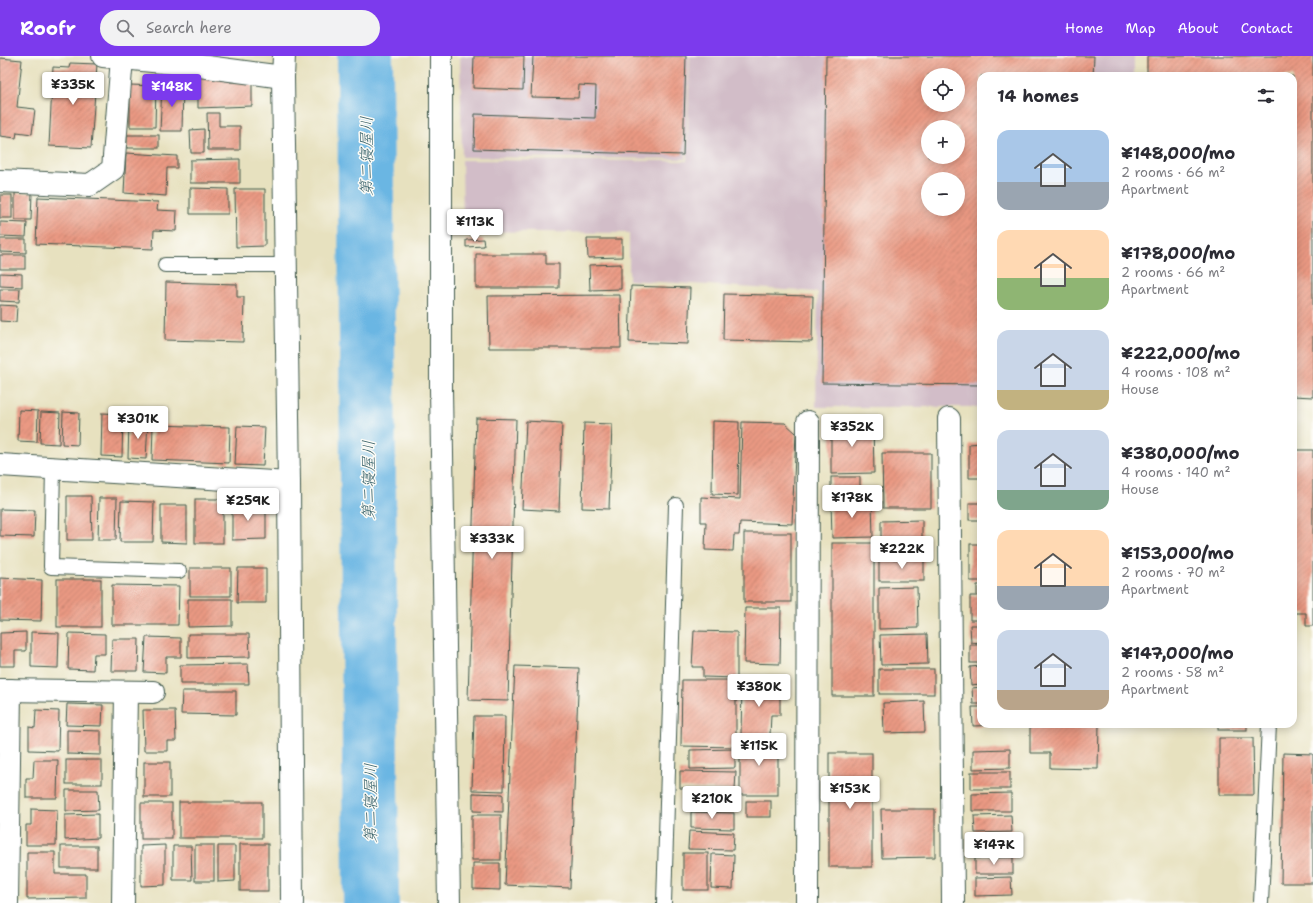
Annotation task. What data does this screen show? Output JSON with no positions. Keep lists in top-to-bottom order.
{
  "water": ["第二寝屋川"],
  "page": {
    "header": "Roofr",
    "search": "Search here",
    "nav": [
      "Home",
      "Map",
      "About",
      "Contact"
    ],
    "map_buttons": ["+", "−"],
    "price": [
      "¥335K",
      "¥148K",
      "¥113K",
      "¥301K",
      "¥352K",
      "¥178K",
      "¥259K",
      "¥333K",
      "¥222K",
      "¥380K",
      "¥115K",
      "¥153K",
      "¥210K",
      "¥147K"
    ],
    "heading": "14 homes",
    "list": [
      {
        "name": "¥148,000/mo",
        "note": "2 rooms · 66 m² · Apartment"
      },
      {
        "name": "¥178,000/mo",
        "note": "2 rooms · 66 m² · Apartment"
      },
      {
        "name": "¥222,000/mo",
        "note": "4 rooms · 108 m² · House"
      },
      {
        "name": "¥380,000/mo",
        "note": "4 rooms · 140 m² · House"
      },
      {
        "name": "¥153,000/mo",
        "note": "2 rooms · 70 m² · Apartment"
      },
      {
        "name": "¥147,000/mo",
        "note": "2 rooms · 58 m² · Apartment"
      }
    ]
  }
}
